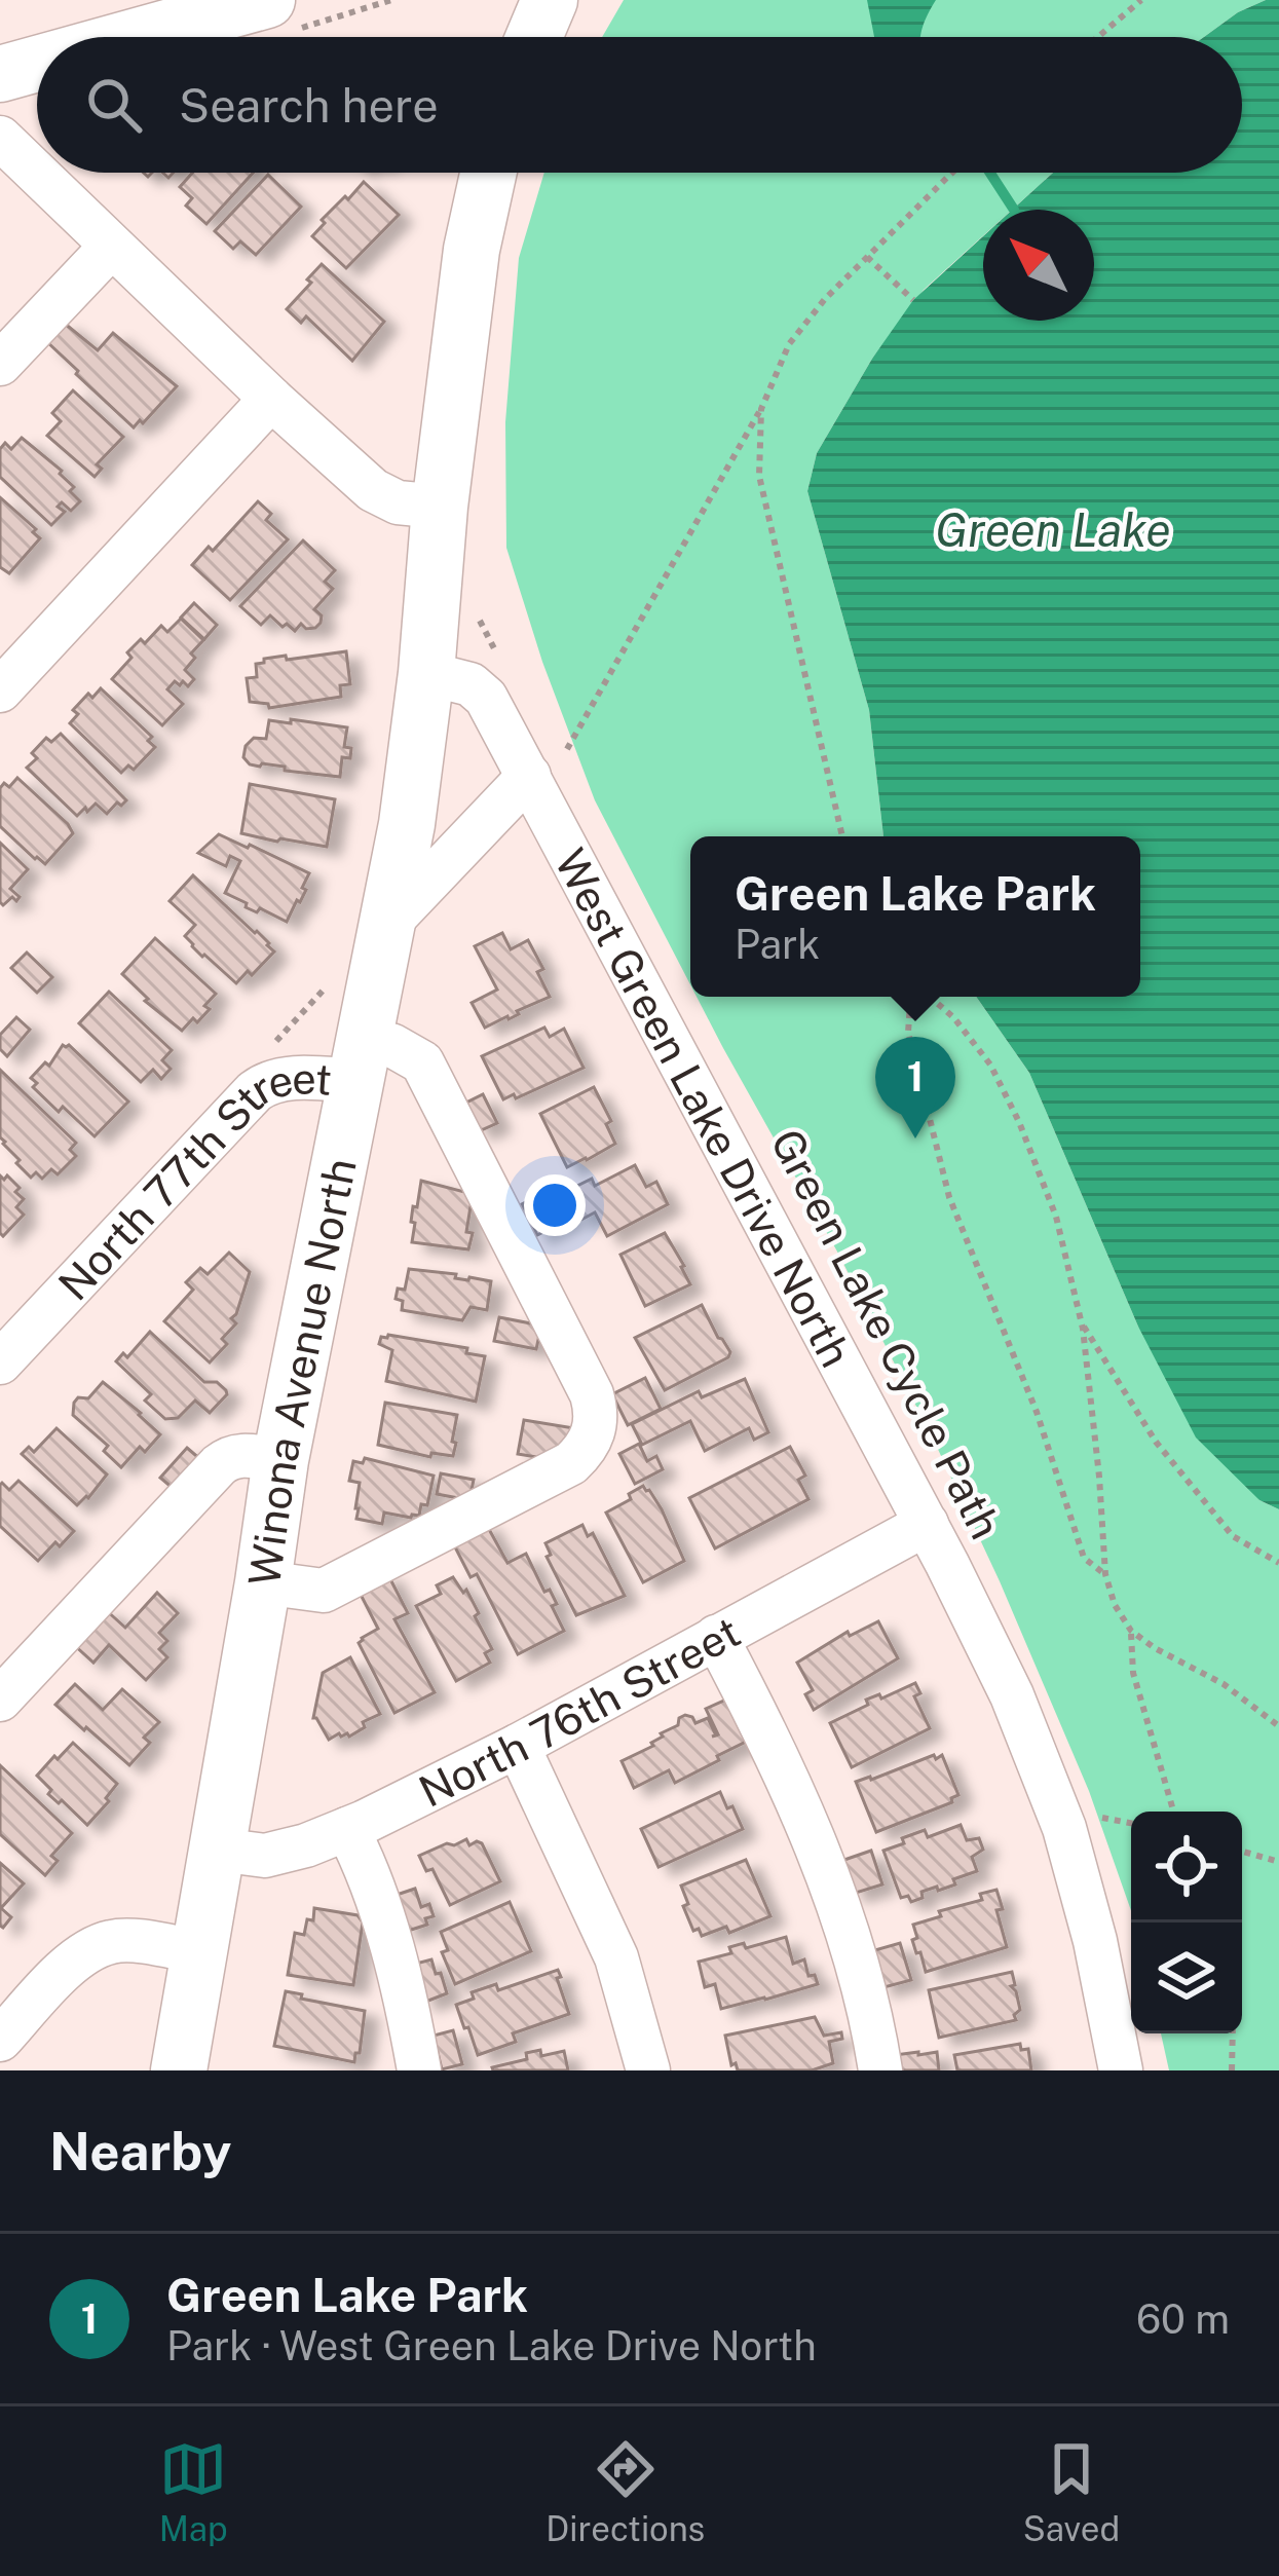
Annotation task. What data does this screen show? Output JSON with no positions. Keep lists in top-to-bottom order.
{
  "streets": {
    "main road": ["Winona Avenue North"],
    "street": ["West Green Lake Drive North", "North 77th Street", "North 76th Street"]
  },
  "crossings": [
    ["West Green Lake Drive North", "Winona Avenue North"],
    ["West Green Lake Drive North", "North 76th Street"],
    ["North 77th Street", "Winona Avenue North"],
    ["Winona Avenue North", "North 76th Street"]
  ],
  "water": ["Green Lake"],
  "north": "top left",
  "page": {
    "search": "Search here",
    "popup": ["Green Lake Park", "Park"],
    "pins": "1",
    "heading": "Nearby",
    "list": [
      {
        "mark": "1",
        "name": "Green Lake Park",
        "note": "Park · West Green Lake Drive North",
        "value": "60 m"
      }
    ],
    "nav": ["Map", "Directions", "Saved"]
  }
}
